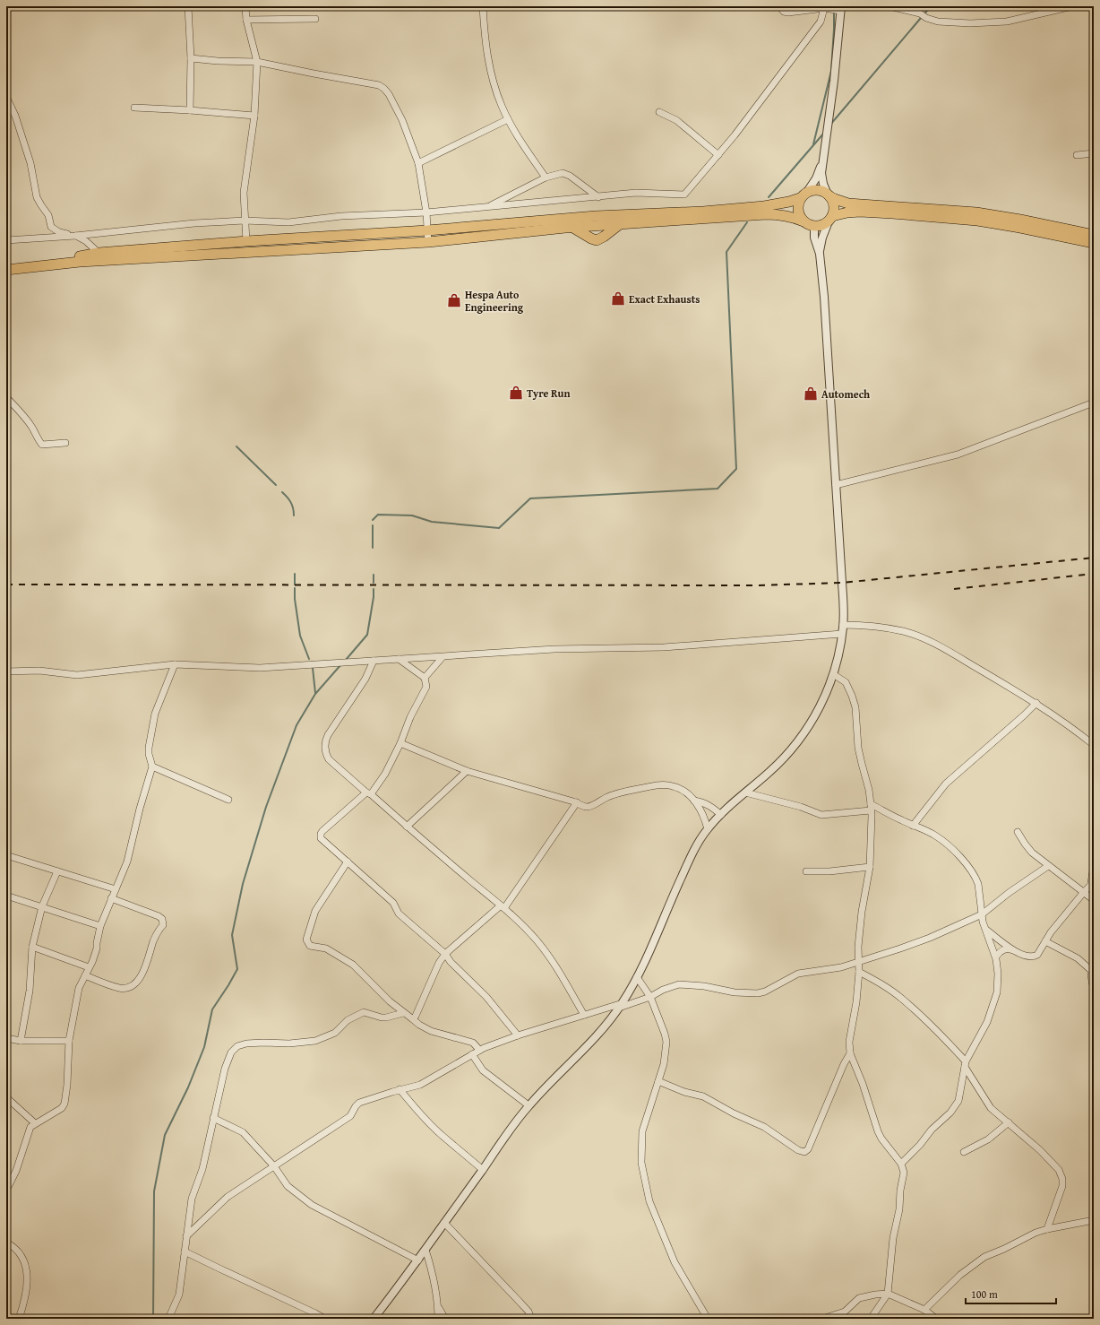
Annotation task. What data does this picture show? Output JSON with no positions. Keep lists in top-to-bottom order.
{
  "places": {
    "shop": [
      "Exact Exhausts",
      "Hespa Auto Engineering",
      "Tyre Run",
      "Automech"
    ]
  },
  "scale_bar": "100 m"
}
